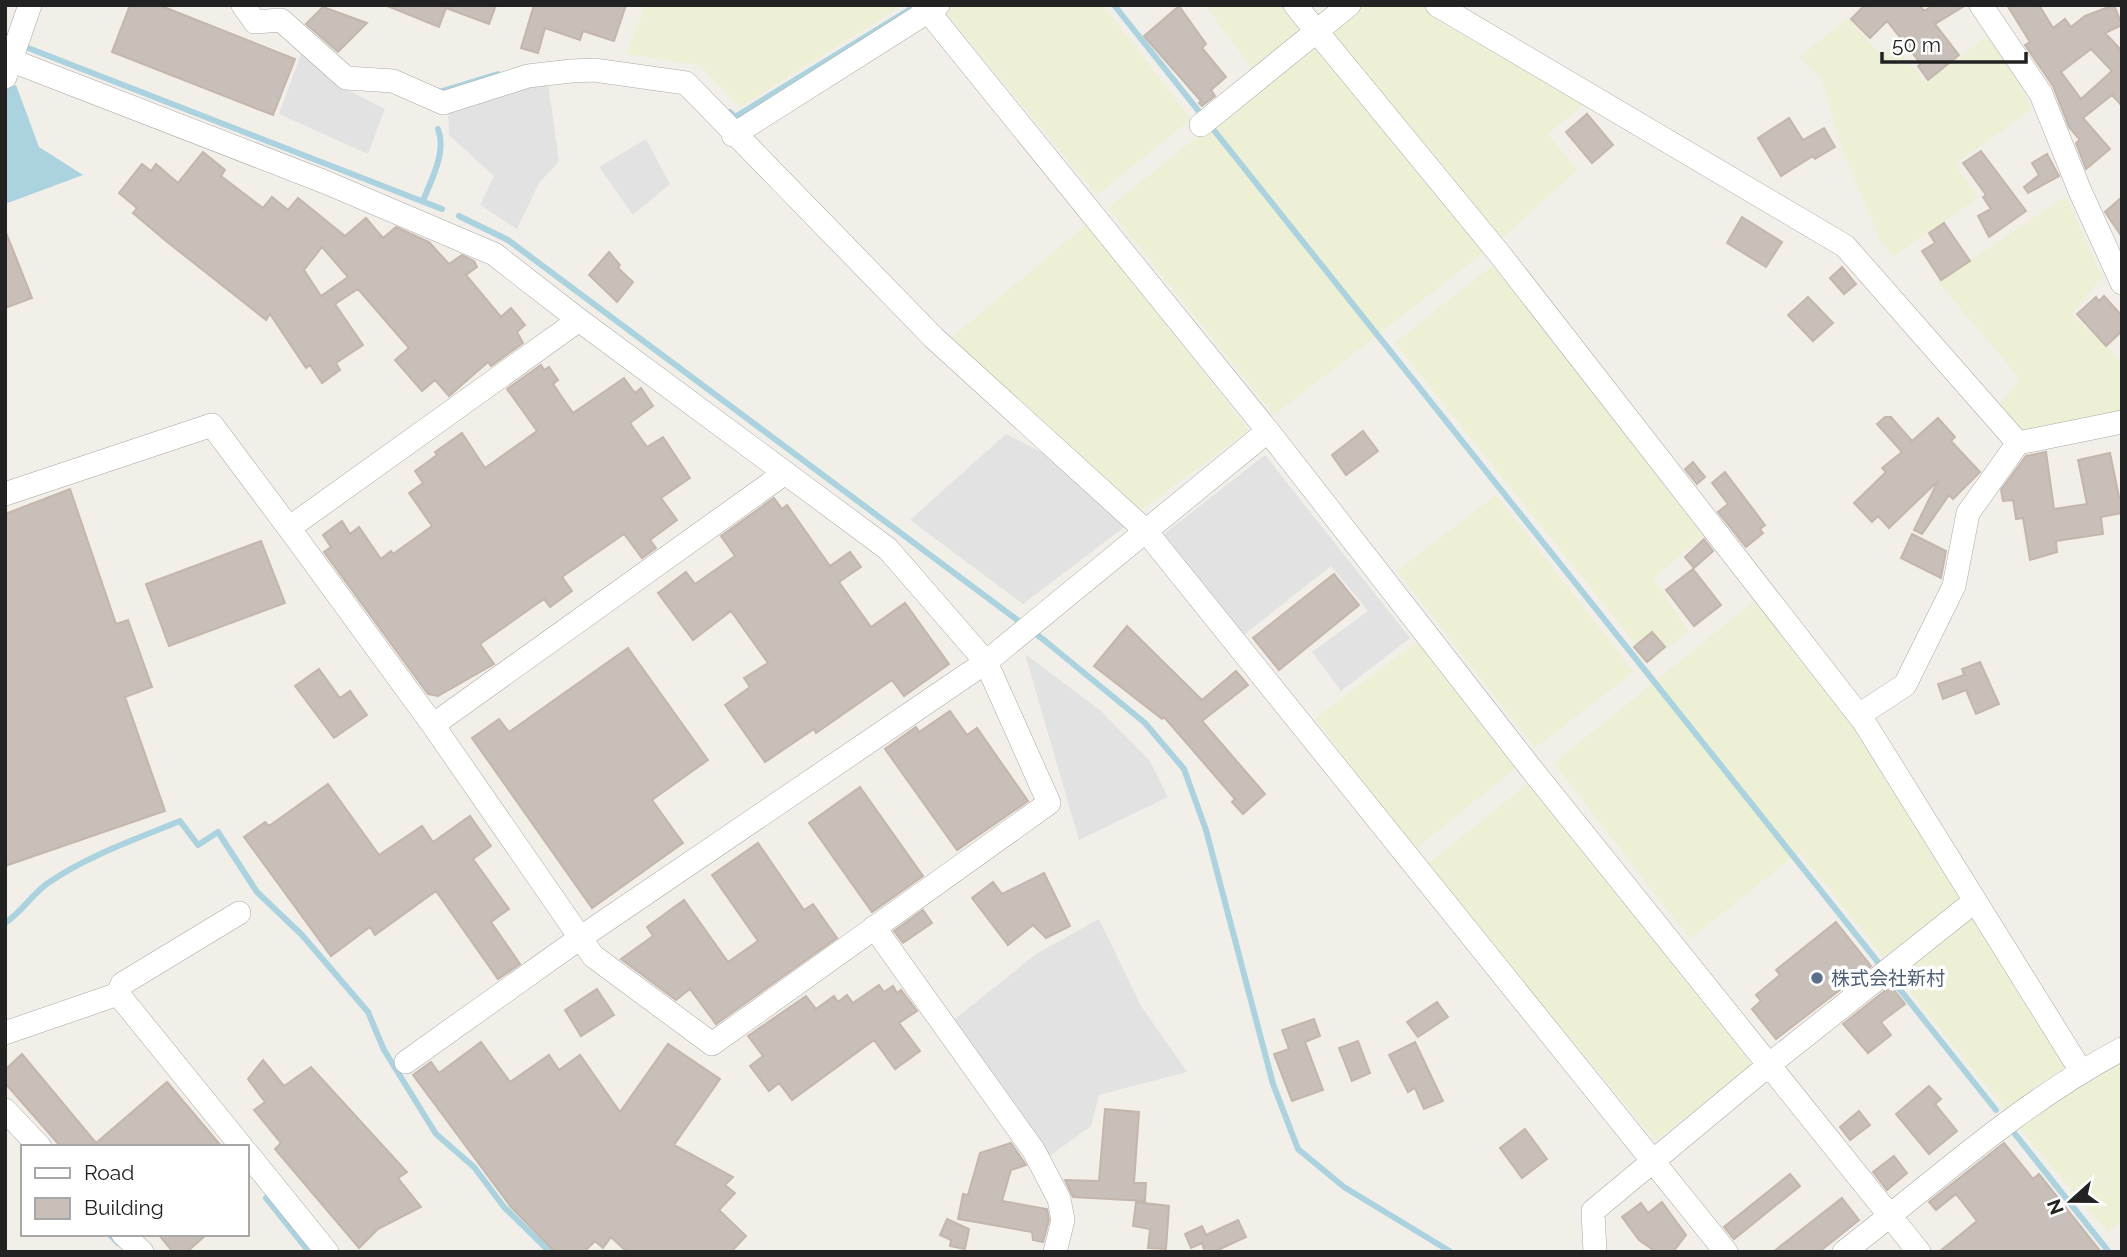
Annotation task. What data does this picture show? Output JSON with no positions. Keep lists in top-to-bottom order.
{
  "places": ["株式会社新村"],
  "legend": ["Road", "Building"],
  "scale_bar": "50 m",
  "north": "left"
}
